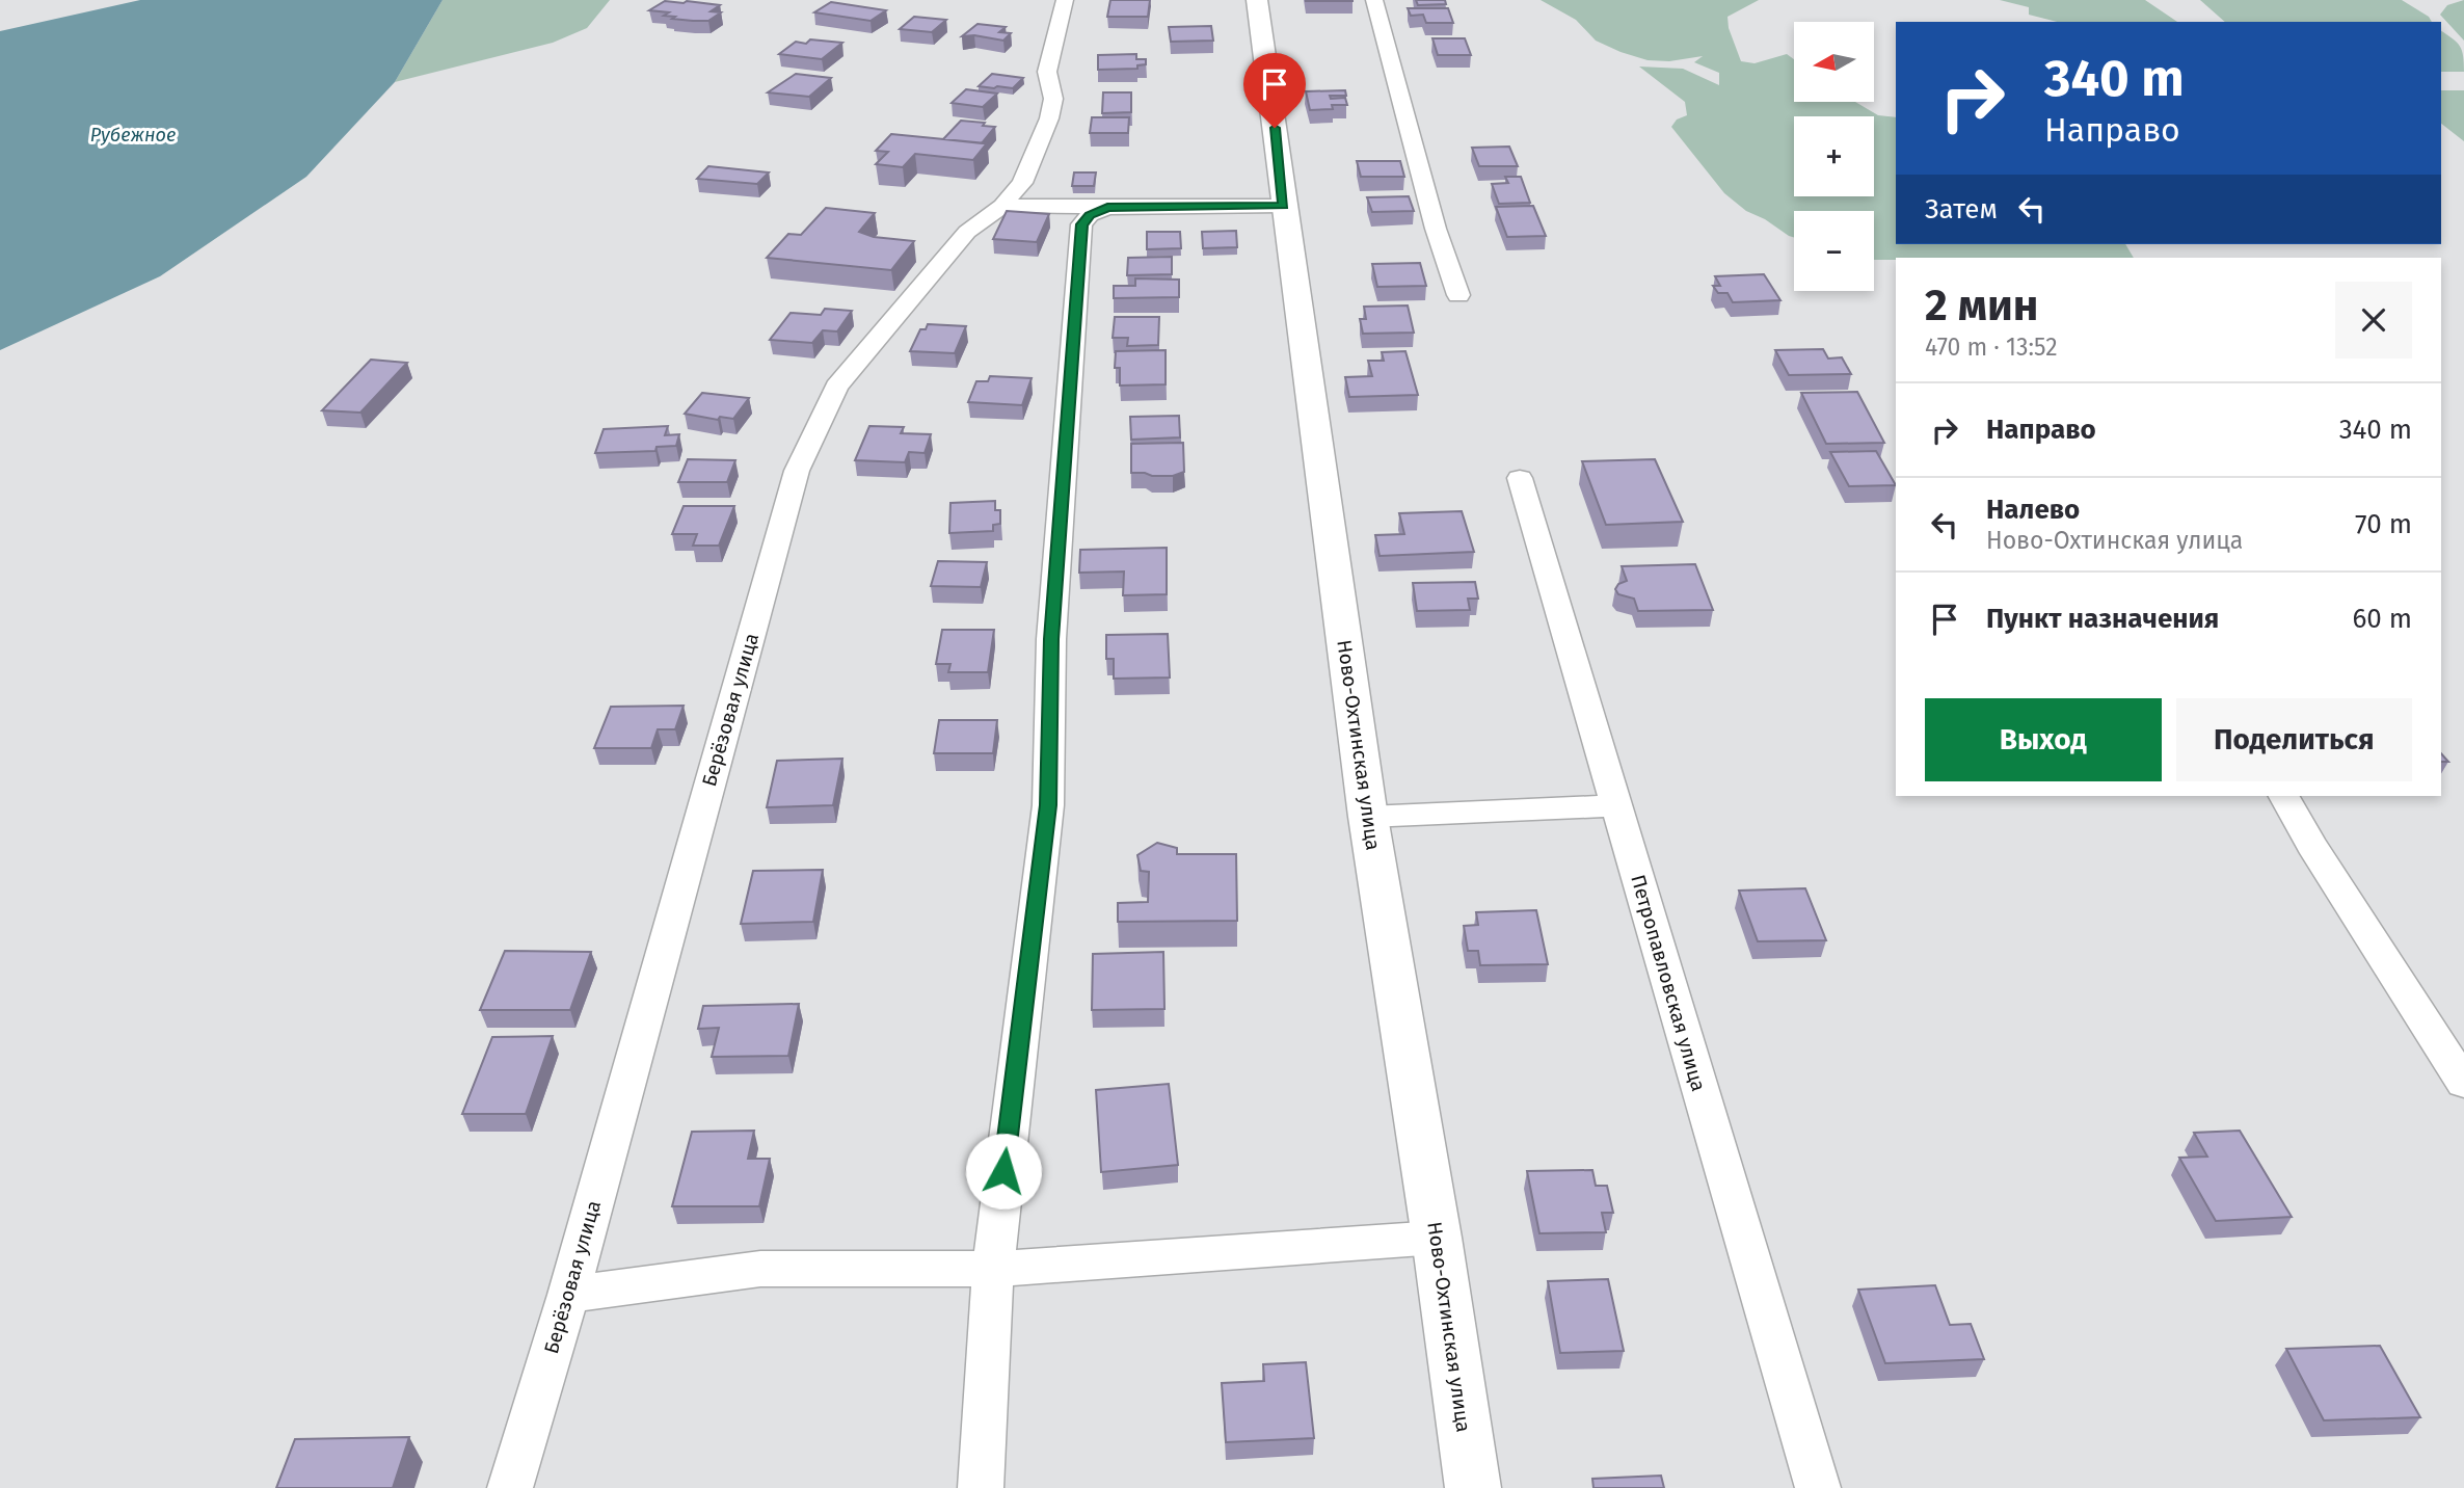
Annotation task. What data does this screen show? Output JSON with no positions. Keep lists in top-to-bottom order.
{
  "streets": {
    "street": ["Берёзовая улица", "Ново-Охтинская улица", "Петропавловская улица"]
  },
  "water": ["Рубежное"],
  "north": "left",
  "page": {
    "map_buttons": ["+", "−"],
    "turn": ["340 m", "Направо"],
    "then": "Затем",
    "heading": ["2 мин", "470 m · 13:52"],
    "list": [
      {
        "name": "Направо",
        "value": "340 m"
      },
      {
        "name": "Налево",
        "note": "Ново-Охтинская улица",
        "value": "70 m"
      },
      {
        "name": "Пункт назначения",
        "value": "60 m"
      }
    ],
    "buttons": ["Выход", "Поделиться"]
  }
}
